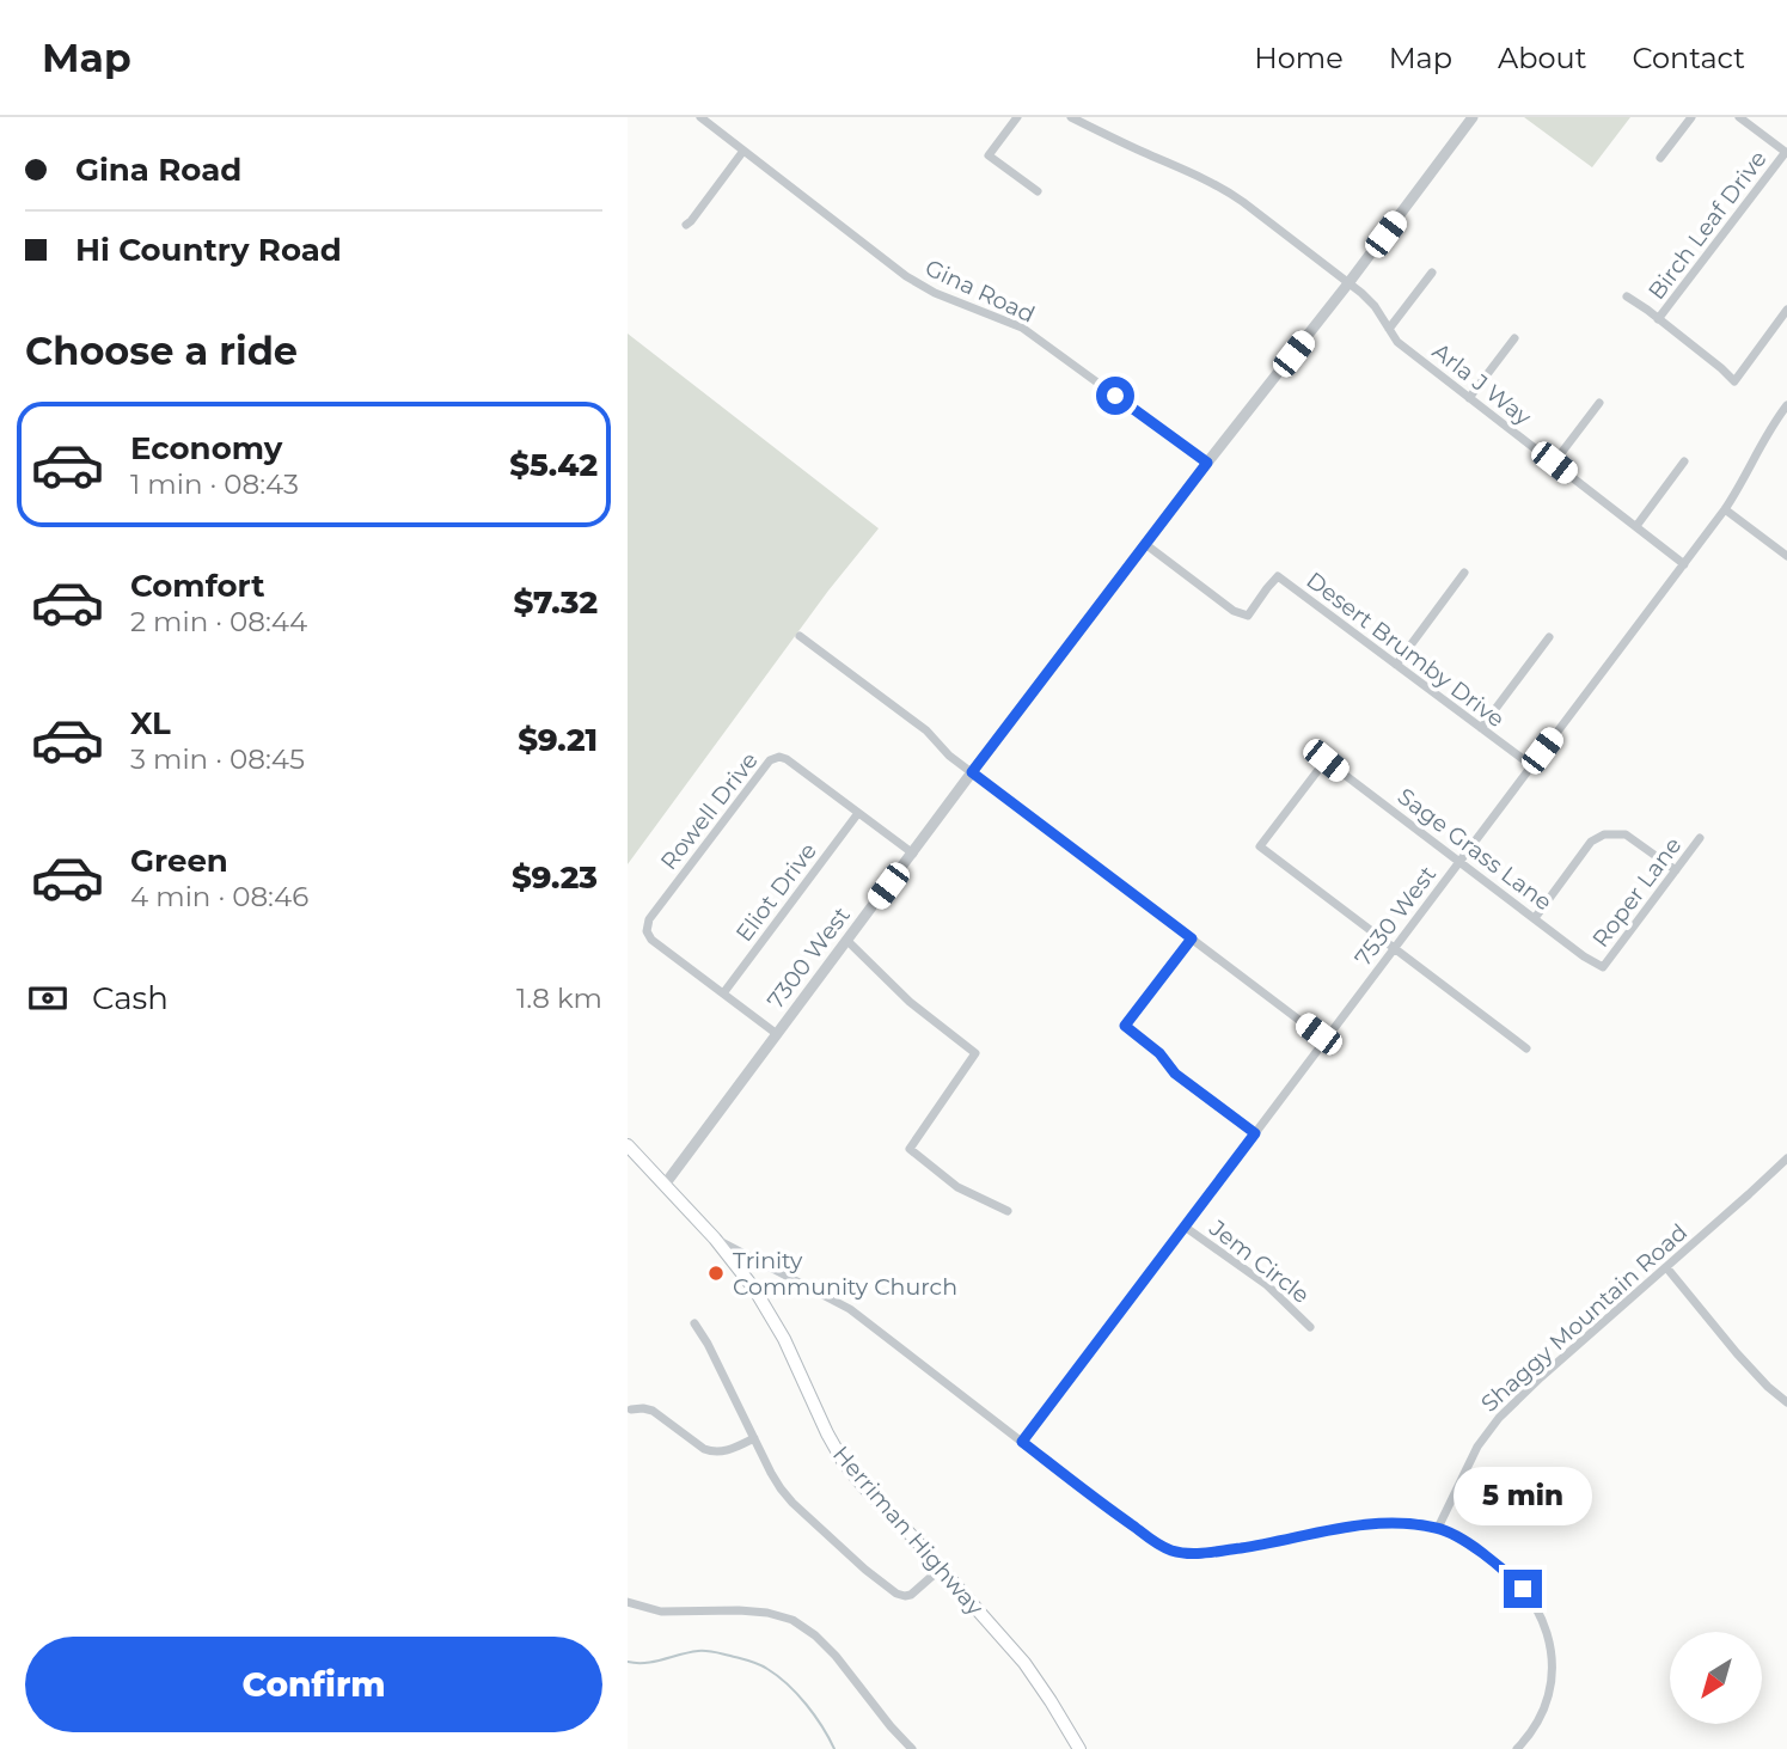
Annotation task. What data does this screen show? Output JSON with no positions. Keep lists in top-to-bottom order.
{
  "streets": {
    "main road": ["Herriman Highway"],
    "street": [
      "Birch Leaf Drive",
      "Gina Road",
      "Arla J Way",
      "Desert Brumby Drive",
      "Rowell Drive",
      "Sage Grass Lane",
      "Eliot Drive",
      "Roper Lane",
      "7530 West",
      "7300 West",
      "Jem Circle",
      "Shaggy Mountain Road"
    ]
  },
  "crossings": [
    ["Gina Road", "7300 West"],
    ["Arla J Way", "7530 West"],
    ["Arla J Way", "7300 West"],
    ["Desert Brumby Drive", "7530 West"],
    ["Desert Brumby Drive", "7300 West"],
    ["Rowell Drive", "Eliot Drive"],
    ["Sage Grass Lane", "Roper Lane"],
    ["Sage Grass Lane", "7530 West"],
    ["7530 West", "Jem Circle"],
    ["7300 West", "Herriman Highway"]
  ],
  "places": ["Trinity Community Church"],
  "north": "bottom left",
  "page": {
    "header": "Map",
    "nav": [
      "Home",
      "Map",
      "About",
      "Contact"
    ],
    "banner": ["Gina Road", "Hi Country Road"],
    "heading": "Choose a ride",
    "list": [
      {
        "name": "Economy",
        "note": "1 min · 08:43",
        "value": "$5.42"
      },
      {
        "name": "Comfort",
        "note": "2 min · 08:44",
        "value": "$7.32"
      },
      {
        "name": "XL",
        "note": "3 min · 08:45",
        "value": "$9.21"
      },
      {
        "name": "Green",
        "note": "4 min · 08:46",
        "value": "$9.23"
      }
    ],
    "pay": ["Cash", "1.8 km"],
    "bubble": "5 min",
    "buttons": "Confirm"
  }
}
